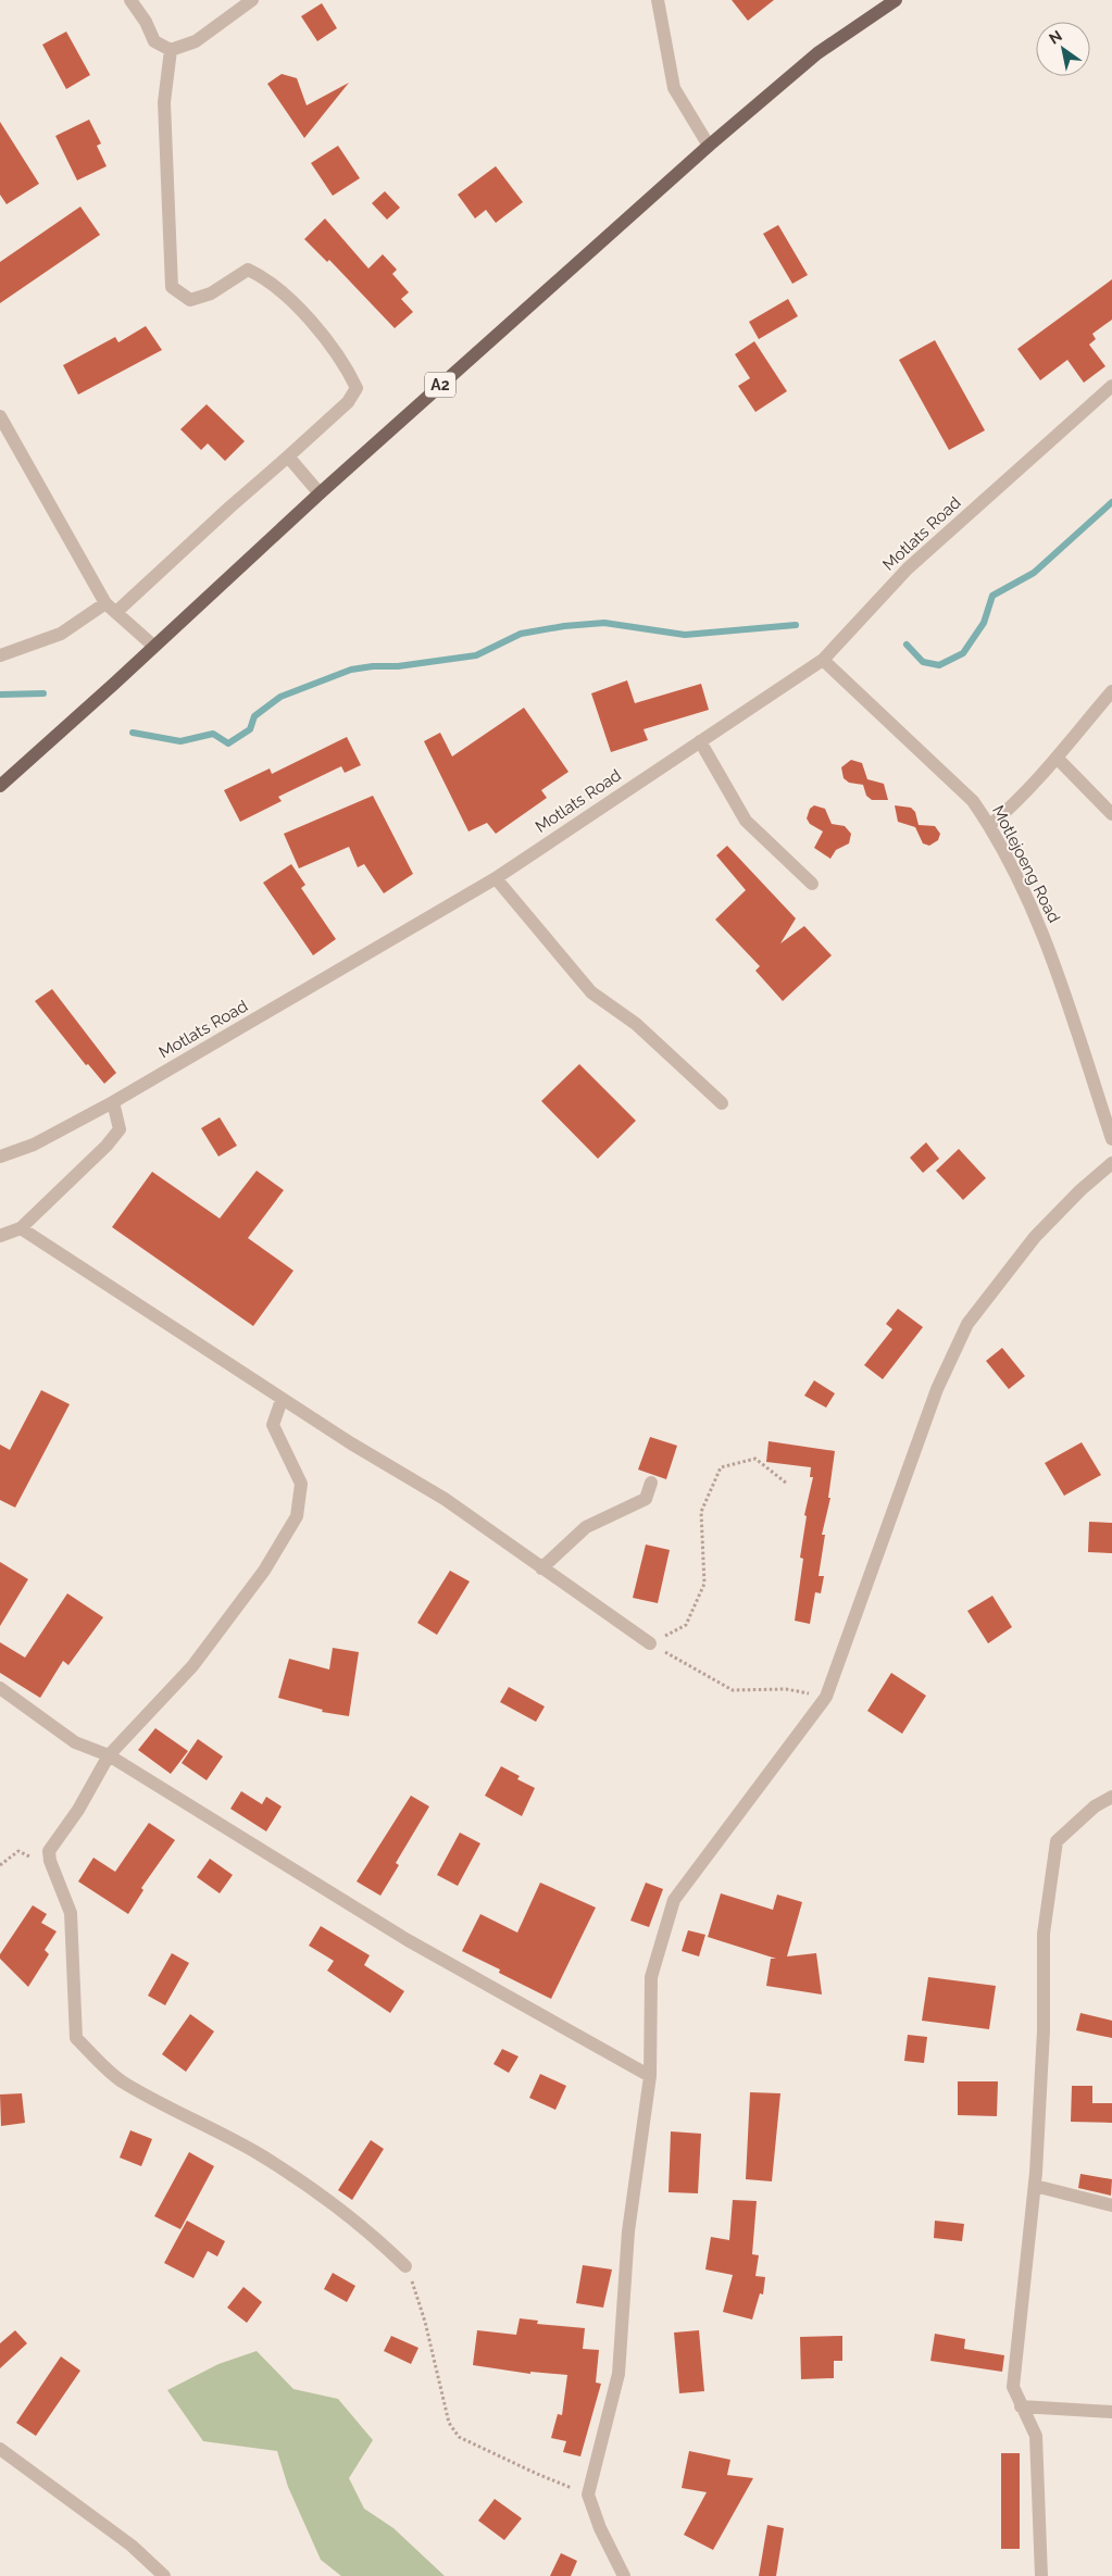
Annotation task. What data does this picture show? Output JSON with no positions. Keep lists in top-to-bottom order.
{
  "streets": {
    "main road": ["A2"],
    "street": ["Motlats Road", "Motlejoeng Road"]
  },
  "crossings": [
    ["Motlats Road", "Motlejoeng Road"]
  ],
  "north": "top left"
}
